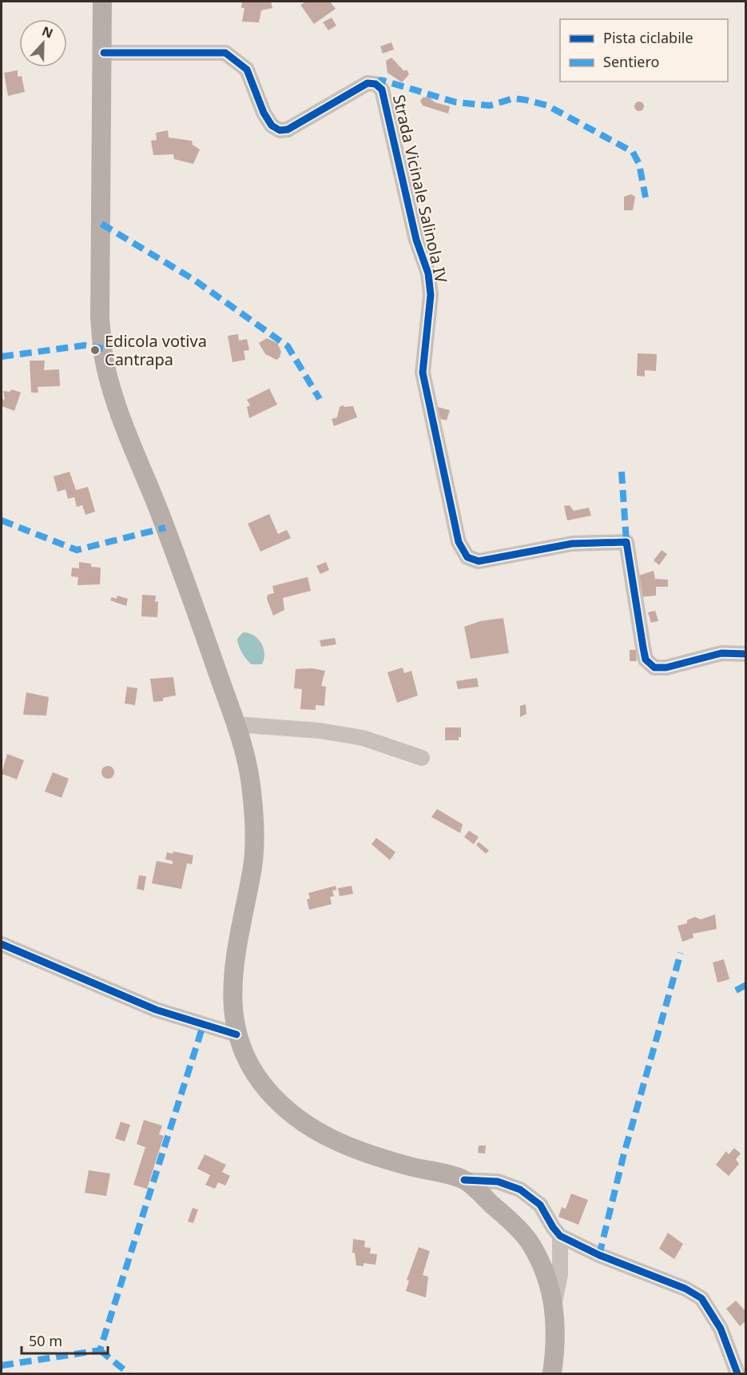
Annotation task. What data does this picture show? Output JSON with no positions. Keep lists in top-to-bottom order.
{
  "streets": {
    "street": ["Strada Vicinale Salinola IV"]
  },
  "places": ["Edicola votiva Cantrapa"],
  "legend": ["Pista ciclabile", "Sentiero"],
  "scale_bar": "50 m",
  "north": "top"
}
